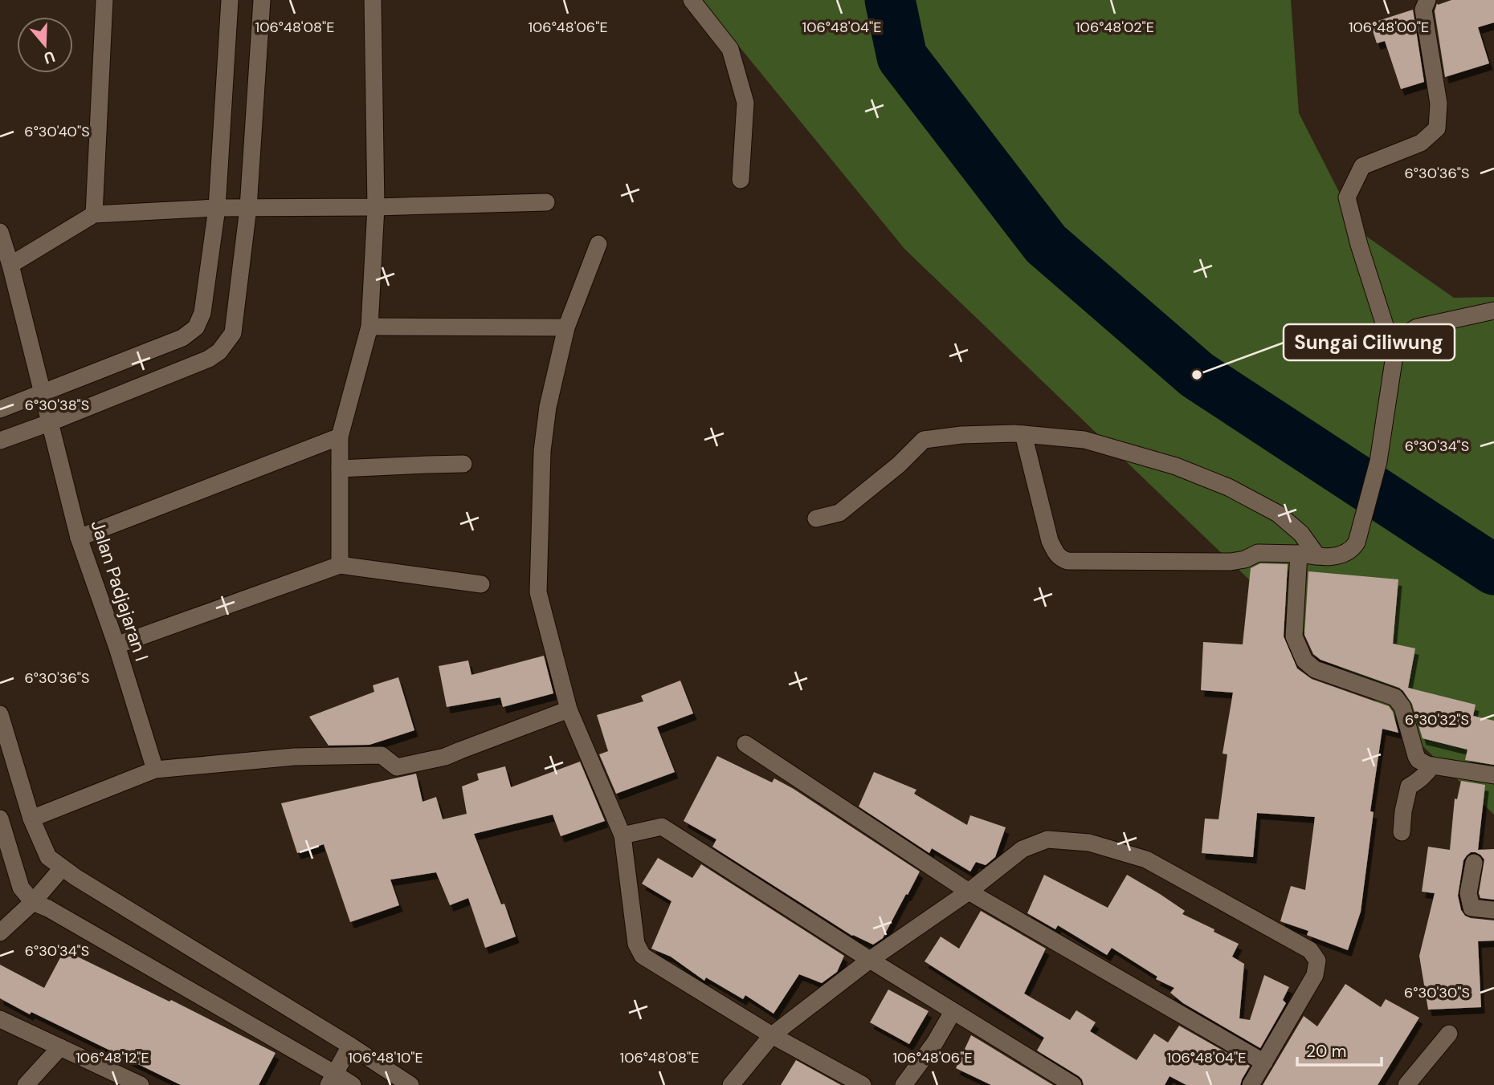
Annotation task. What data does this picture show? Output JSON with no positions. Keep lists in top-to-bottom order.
{
  "streets": {
    "street": ["Jalan Padjajaran I"]
  },
  "places": ["Sungai Ciliwung"],
  "scale_bar": "20 m",
  "north": "bottom",
  "coordinates": [
    "106°48'08\"E",
    "106°48'06\"E",
    "106°48'04\"E",
    "106°48'02\"E",
    "106°48'00\"E",
    "6°30'40\"S",
    "6°30'36\"S",
    "6°30'38\"S",
    "6°30'34\"S",
    "6°30'32\"S",
    "6°30'30\"S",
    "106°48'12\"E",
    "106°48'10\"E"
  ]
}
